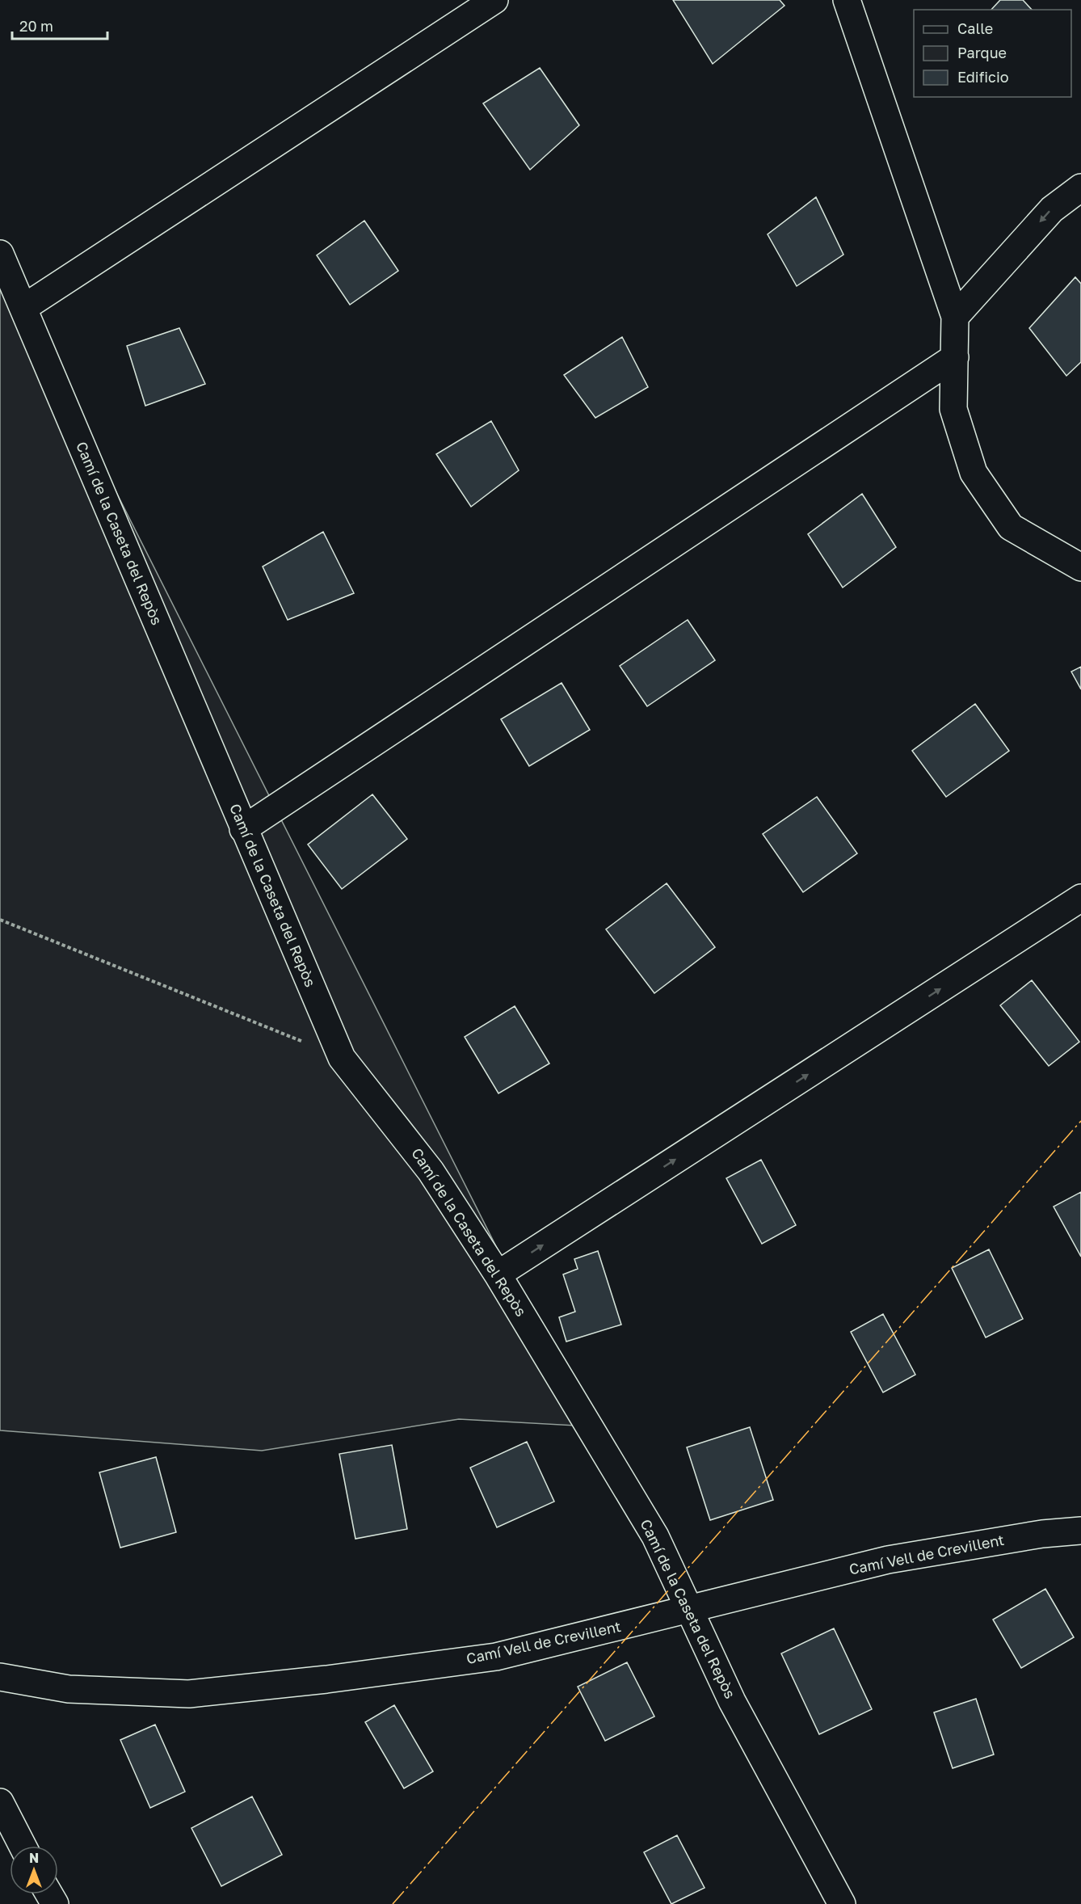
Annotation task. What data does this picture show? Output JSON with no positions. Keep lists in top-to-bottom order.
{
  "streets": {
    "street": ["Camí de la Caseta del Repòs", "Camí Vell de Crevillent"]
  },
  "crossings": [
    ["Camí de la Caseta del Repòs", "Camí Vell de Crevillent"]
  ],
  "legend": ["Calle", "Parque", "Edificio"],
  "scale_bar": "20 m",
  "north": "top"
}
